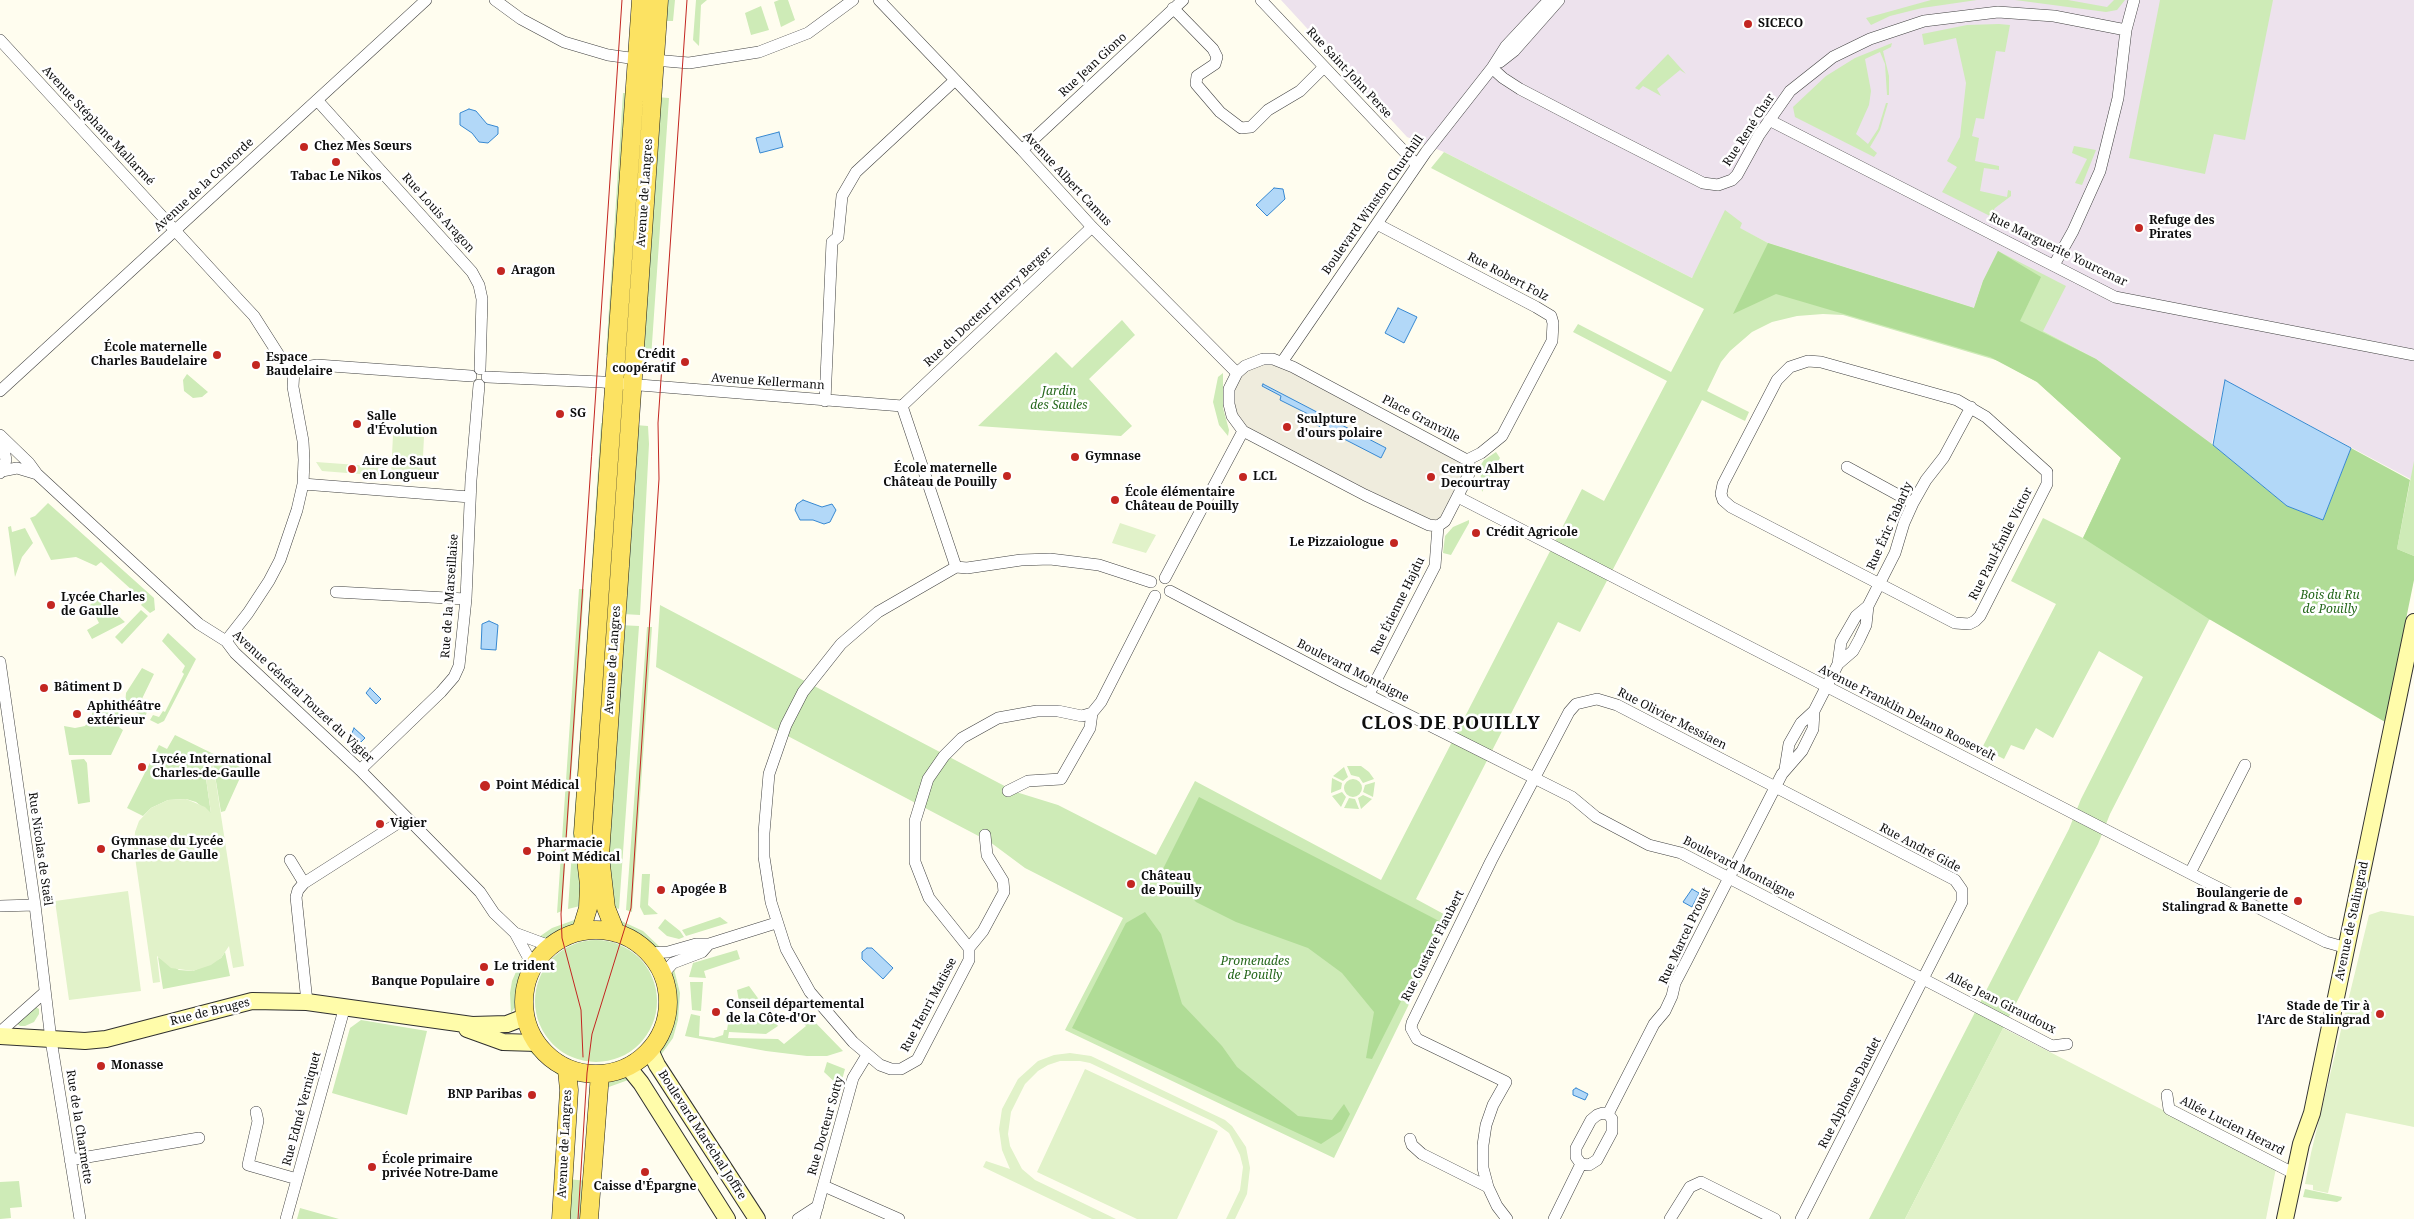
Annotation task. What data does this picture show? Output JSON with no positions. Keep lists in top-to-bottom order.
{
  "streets": {
    "main road": ["Avenue de Langres"],
    "street": [
      "Rue Jean Giono",
      "Rue Saint-John Perse",
      "Avenue Stéphane Mallarmé",
      "Rue René Char",
      "Avenue Albert Camus",
      "Avenue de la Concorde",
      "Boulevard Winston Churchill",
      "Rue Louis Aragon",
      "Rue Marguerite Yourcenar",
      "Rue Robert Folz",
      "Rue du Docteur Henry Berger",
      "Avenue Kellermann",
      "Place Granville",
      "Rue Éric Tabarly",
      "Rue Paul-Émile Victor",
      "Rue de la Marseillaise",
      "Rue Étienne Hajdu",
      "Boulevard Montaigne",
      "Avenue Général Touzet du Vigier",
      "Avenue Franklin Delano Roosevelt",
      "Rue Olivier Messiaen",
      "Rue André Gide",
      "Rue Nicolas de Staël",
      "Avenue de Stalingrad",
      "Rue Marcel Proust",
      "Rue Gustave Flaubert",
      "Allée Jean Giraudoux",
      "Rue Henri Matisse",
      "Rue de Bruges",
      "Rue Alphonse Daudet",
      "Rue Edmé Verniquet",
      "Rue Docteur Sotty",
      "Allée Lucien Herard",
      "Rue de la Charmette",
      "Boulevard Maréchal Joffre"
    ]
  },
  "crossings": [
    ["Rue Jean Giono", "Avenue Albert Camus"],
    ["Rue Saint-John Perse", "Boulevard Winston Churchill"],
    ["Avenue Stéphane Mallarmé", "Avenue de la Concorde"],
    ["Avenue Stéphane Mallarmé", "Avenue Kellermann"],
    ["Rue René Char", "Boulevard Winston Churchill"],
    ["Rue René Char", "Rue Marguerite Yourcenar"],
    ["Avenue Albert Camus", "Rue du Docteur Henry Berger"],
    ["Avenue Albert Camus", "Place Granville"],
    ["Avenue de la Concorde", "Rue Louis Aragon"],
    ["Avenue de Langres", "Avenue Kellermann"],
    ["Avenue de Langres", "Avenue Général Touzet du Vigier"],
    ["Avenue de Langres", "Rue de Bruges"],
    ["Avenue de Langres", "Boulevard Maréchal Joffre"],
    ["Boulevard Winston Churchill", "Rue Robert Folz"],
    ["Boulevard Winston Churchill", "Place Granville"],
    ["Rue Louis Aragon", "Avenue Kellermann"],
    ["Rue Louis Aragon", "Rue de la Marseillaise"],
    ["Rue Robert Folz", "Place Granville"],
    ["Rue du Docteur Henry Berger", "Avenue Kellermann"],
    ["Avenue Kellermann", "Rue de la Marseillaise"],
    ["Place Granville", "Rue Étienne Hajdu"],
    ["Place Granville", "Avenue Franklin Delano Roosevelt"],
    ["Rue Éric Tabarly", "Rue Paul-Émile Victor"],
    ["Rue Éric Tabarly", "Avenue Franklin Delano Roosevelt"],
    ["Rue Éric Tabarly", "Rue Marcel Proust"],
    ["Rue de la Marseillaise", "Avenue Général Touzet du Vigier"],
    ["Rue Étienne Hajdu", "Boulevard Montaigne"],
    ["Boulevard Montaigne", "Rue Olivier Messiaen"],
    ["Boulevard Montaigne", "Rue André Gide"],
    ["Boulevard Montaigne", "Rue Marcel Proust"],
    ["Boulevard Montaigne", "Rue Gustave Flaubert"],
    ["Boulevard Montaigne", "Allée Jean Giraudoux"],
    ["Boulevard Montaigne", "Rue Alphonse Daudet"],
    ["Avenue Général Touzet du Vigier", "Rue de Bruges"],
    ["Avenue Général Touzet du Vigier", "Boulevard Maréchal Joffre"],
    ["Avenue Franklin Delano Roosevelt", "Avenue de Stalingrad"],
    ["Avenue Franklin Delano Roosevelt", "Rue Marcel Proust"],
    ["Rue Olivier Messiaen", "Rue André Gide"],
    ["Rue Olivier Messiaen", "Rue Marcel Proust"],
    ["Rue Olivier Messiaen", "Rue Gustave Flaubert"],
    ["Rue André Gide", "Rue Marcel Proust"],
    ["Rue André Gide", "Allée Jean Giraudoux"],
    ["Rue André Gide", "Rue Alphonse Daudet"],
    ["Rue Nicolas de Staël", "Rue de Bruges"],
    ["Rue Nicolas de Staël", "Rue de la Charmette"],
    ["Avenue de Stalingrad", "Allée Lucien Herard"],
    ["Allée Jean Giraudoux", "Rue Alphonse Daudet"],
    ["Rue Henri Matisse", "Rue Docteur Sotty"],
    ["Rue de Bruges", "Rue Edmé Verniquet"],
    ["Rue de Bruges", "Rue de la Charmette"],
    ["Rue de Bruges", "Boulevard Maréchal Joffre"]
  ],
  "districts": ["CLOS DE POUILLY"],
  "parks": ["Jardin des Saules", "Bois du Ru de Pouilly", "Promenades de Pouilly"],
  "places": [
    "SICECO",
    "Chez Mes Sœurs",
    "Tabac Le Nikos",
    "Refuge des Pirates",
    "Aragon",
    "École maternelle Charles Baudelaire",
    "Crédit coopératif",
    "Espace Baudelaire",
    "SG",
    "Salle d'Évolution",
    "Sculpture d'ours polaire",
    "Gymnase",
    "Aire de Saut en Longueur",
    "École maternelle Château de Pouilly",
    "LCL",
    "Centre Albert Decourtray",
    "École élémentaire Château de Pouilly",
    "Crédit Agricole",
    "Le Pizzaiologue",
    "Lycée Charles de Gaulle",
    "Bâtiment D",
    "Aphithéâtre extérieur",
    "Lycée International Charles-de-Gaulle",
    "Point Médical",
    "Vigier",
    "Gymnase du Lycée Charles de Gaulle",
    "Pharmacie Point Médical",
    "Château de Pouilly",
    "Apogée B",
    "Boulangerie de Stalingrad & Banette",
    "Le trident",
    "Banque Populaire",
    "Conseil départemental de la Côte-d'Or",
    "Stade de Tir à l'Arc de Stalingrad",
    "Monasse",
    "BNP Paribas",
    "École primaire privée Notre-Dame",
    "Caisse d'Épargne"
  ]
}
